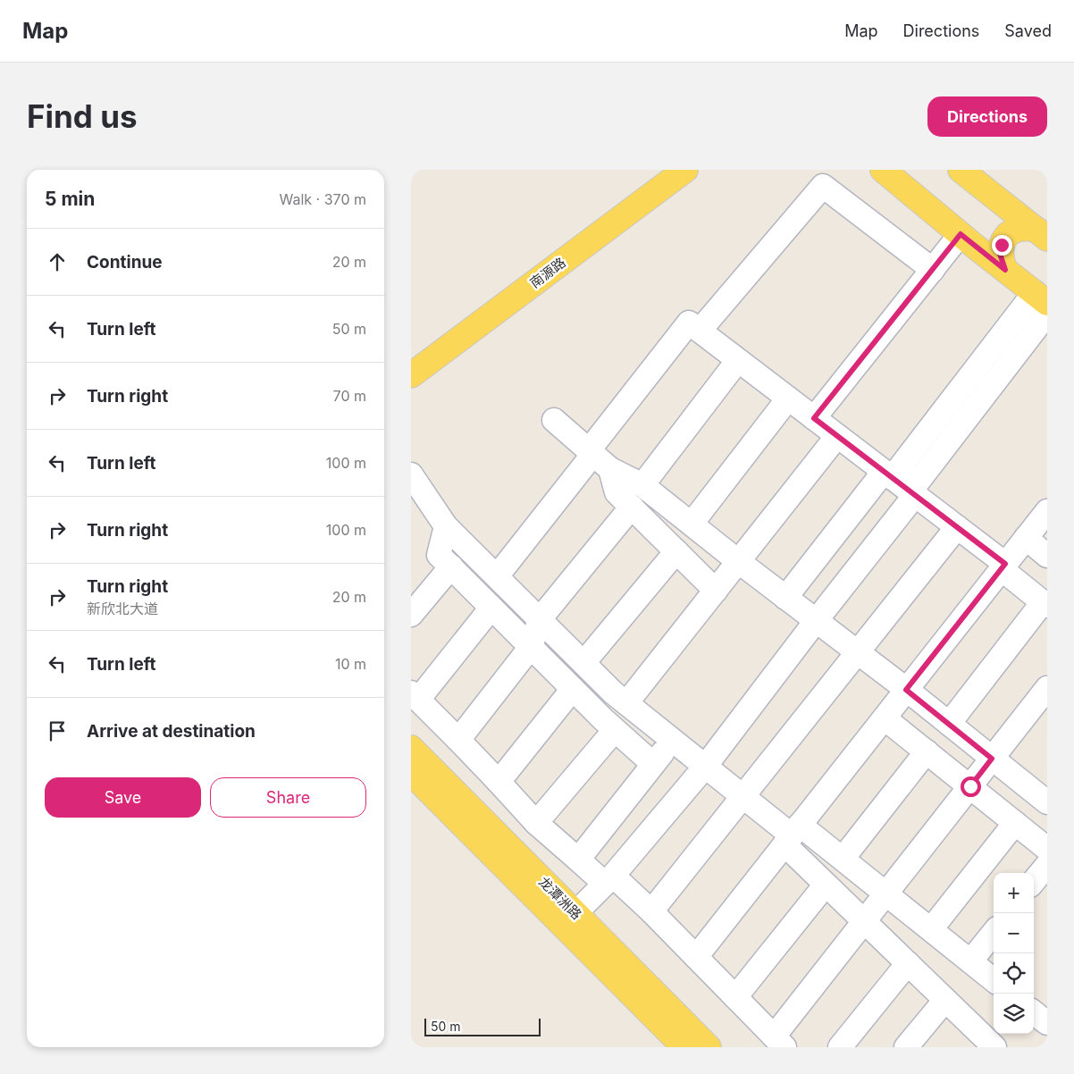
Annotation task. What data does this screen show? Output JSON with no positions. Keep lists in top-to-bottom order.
{
  "streets": {
    "main road": ["南源路", "龙潭洲路"]
  },
  "scale_bar": "50 m",
  "page": {
    "header": "Map",
    "nav": ["Map", "Directions", "Saved"],
    "buttons": [
      "Directions",
      ["Save", "Share"]
    ],
    "title": "Find us",
    "heading": ["5 min", "Walk · 370 m"],
    "list": [
      ["Continue", "20 m"],
      ["Turn left", "50 m"],
      ["Turn right", "70 m"],
      ["Turn left", "100 m"],
      ["Turn right", "100 m"],
      ["Turn right", "新欣北大道", "20 m"],
      ["Turn left", "10 m"],
      "Arrive at destination"
    ],
    "map_buttons": ["+", "−"],
    "scale": "50 m"
  }
}
